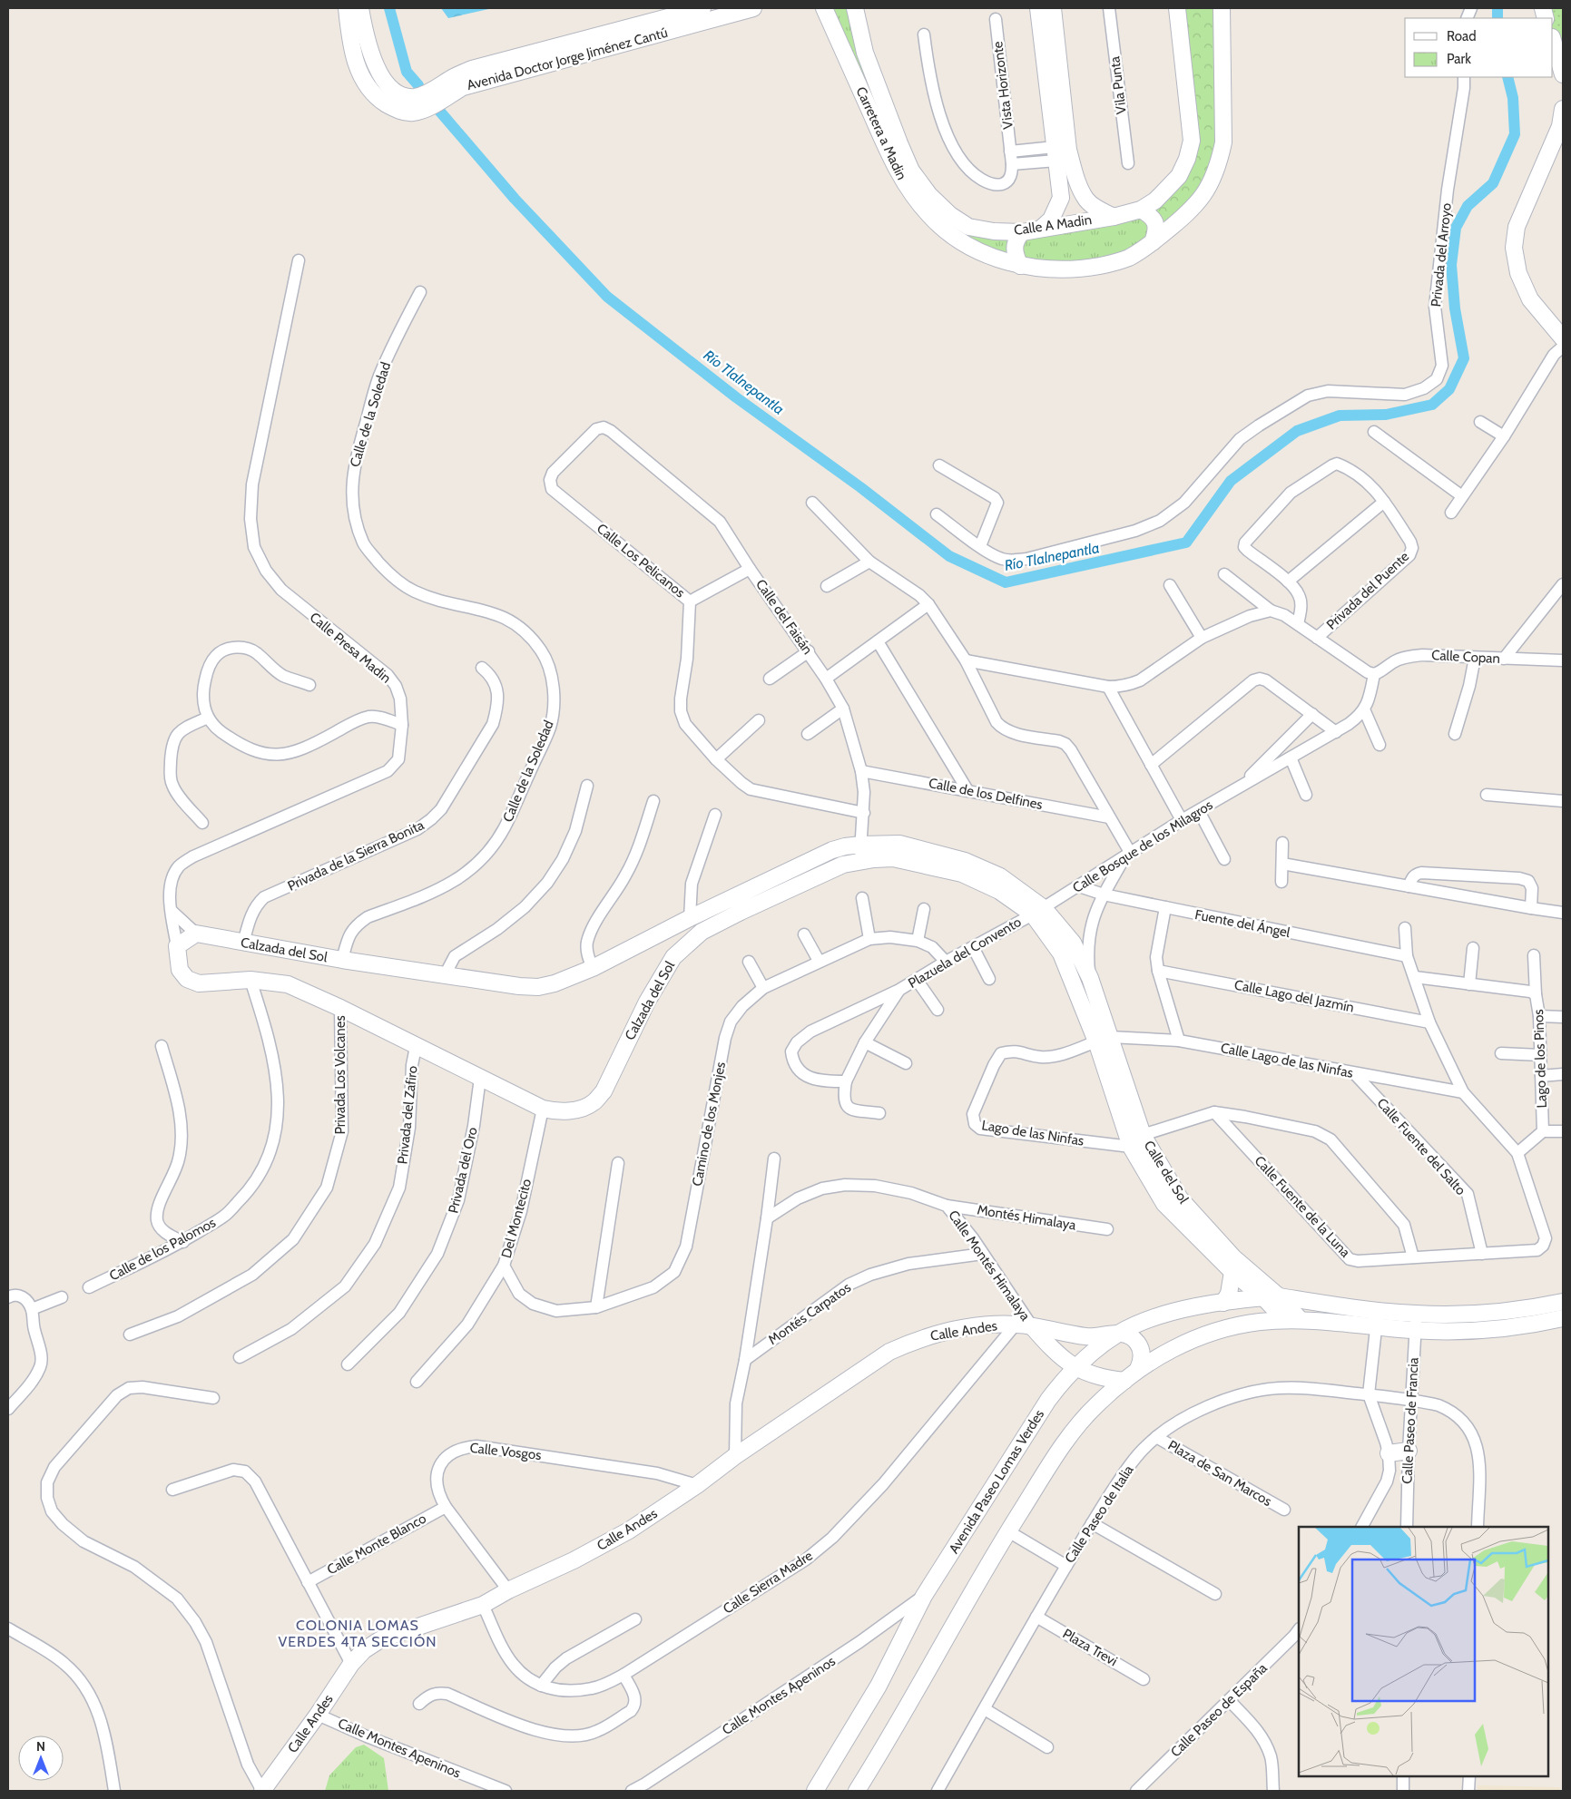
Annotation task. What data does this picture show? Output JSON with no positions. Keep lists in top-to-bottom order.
{
  "streets": {
    "main road": [
      "Avenida Doctor Jorge Jiménez Cantú",
      "Carretera a Madin",
      "Calle A Madin",
      "Calzada del Sol",
      "Calle del Sol",
      "Calle Montés Himalaya",
      "Calle Andes",
      "Avenida Paseo Lomas Verdes"
    ],
    "street": [
      "Vista Horizonte",
      "Vila Punta",
      "Privada del Arroyo",
      "Calle de la Soledad",
      "Calle Los Pelicanos",
      "Privada del Puente",
      "Calle del Faisán",
      "Calle Presa Madin",
      "Calle Copan",
      "Calle de los Delfines",
      "Calle Bosque de los Milagros",
      "Privada de la Sierra Bonita",
      "Fuente del Ángel",
      "Plazuela del Convento",
      "Calle Lago del Jazmín",
      "Lago de los Pinos",
      "Calle Lago de las Ninfas",
      "Privada Los Volcanes",
      "Privada del Zafiro",
      "Camino de los Monjes",
      "Lago de las Ninfas",
      "Calle Fuente del Salto",
      "Privada del Oro",
      "Calle Fuente de la Luna",
      "Montés Himalaya",
      "Del Montecito",
      "Calle de los Palomos",
      "Montés Carpatos",
      "Calle Paseo de Francia",
      "Calle Vosgos",
      "Plaza de San Marcos",
      "Calle Paseo de Italia",
      "Calle Monte Blanco",
      "Calle Sierra Madre",
      "Plaza Trevi",
      "Calle Montes Apeninos",
      "Calle Paseo de España"
    ]
  },
  "crossings": [
    ["Calle de la Soledad", "Calzada del Sol"],
    ["Calle Los Pelicanos", "Calle del Faisán"],
    ["Calle del Faisán", "Calle de los Delfines"],
    ["Calle del Faisán", "Calzada del Sol"],
    ["Calle Presa Madin", "Calzada del Sol"],
    ["Calle Bosque de los Milagros", "Fuente del Ángel"],
    ["Calle Bosque de los Milagros", "Calzada del Sol"],
    ["Calle Bosque de los Milagros", "Plazuela del Convento"],
    ["Privada de la Sierra Bonita", "Calzada del Sol"],
    ["Calzada del Sol", "Plazuela del Convento"],
    ["Calzada del Sol", "Calle Lago de las Ninfas"],
    ["Calzada del Sol", "Privada Los Volcanes"],
    ["Calzada del Sol", "Privada del Zafiro"],
    ["Calzada del Sol", "Lago de las Ninfas"],
    ["Calzada del Sol", "Privada del Oro"],
    ["Calzada del Sol", "Calle del Sol"],
    ["Calzada del Sol", "Del Montecito"],
    ["Calzada del Sol", "Calle de los Palomos"],
    ["Plazuela del Convento", "Camino de los Monjes"],
    ["Calle Lago de las Ninfas", "Lago de las Ninfas"],
    ["Calle Lago de las Ninfas", "Calle Fuente del Salto"],
    ["Calle Lago de las Ninfas", "Calle del Sol"],
    ["Camino de los Monjes", "Del Montecito"],
    ["Lago de las Ninfas", "Calle del Sol"],
    ["Calle Fuente del Salto", "Calle Fuente de la Luna"],
    ["Calle del Sol", "Avenida Paseo Lomas Verdes"],
    ["Montés Himalaya", "Calle Montés Himalaya"],
    ["Calle Montés Himalaya", "Montés Carpatos"],
    ["Calle Montés Himalaya", "Calle Andes"],
    ["Calle Montés Himalaya", "Avenida Paseo Lomas Verdes"],
    ["Calle Andes", "Calle Vosgos"],
    ["Calle Andes", "Calle Sierra Madre"],
    ["Calle Andes", "Calle Montes Apeninos"],
    ["Calle Paseo de Francia", "Calle Paseo de Italia"],
    ["Calle Vosgos", "Calle Monte Blanco"],
    ["Plaza de San Marcos", "Calle Paseo de Italia"],
    ["Avenida Paseo Lomas Verdes", "Calle Montes Apeninos"],
    ["Calle Paseo de Italia", "Plaza Trevi"]
  ],
  "districts": ["COLONIA LOMAS VERDES 4TA SECCIÓN"],
  "water": ["Río Tlalnepantla"],
  "legend": ["Road", "Park"],
  "north": "top"
}
